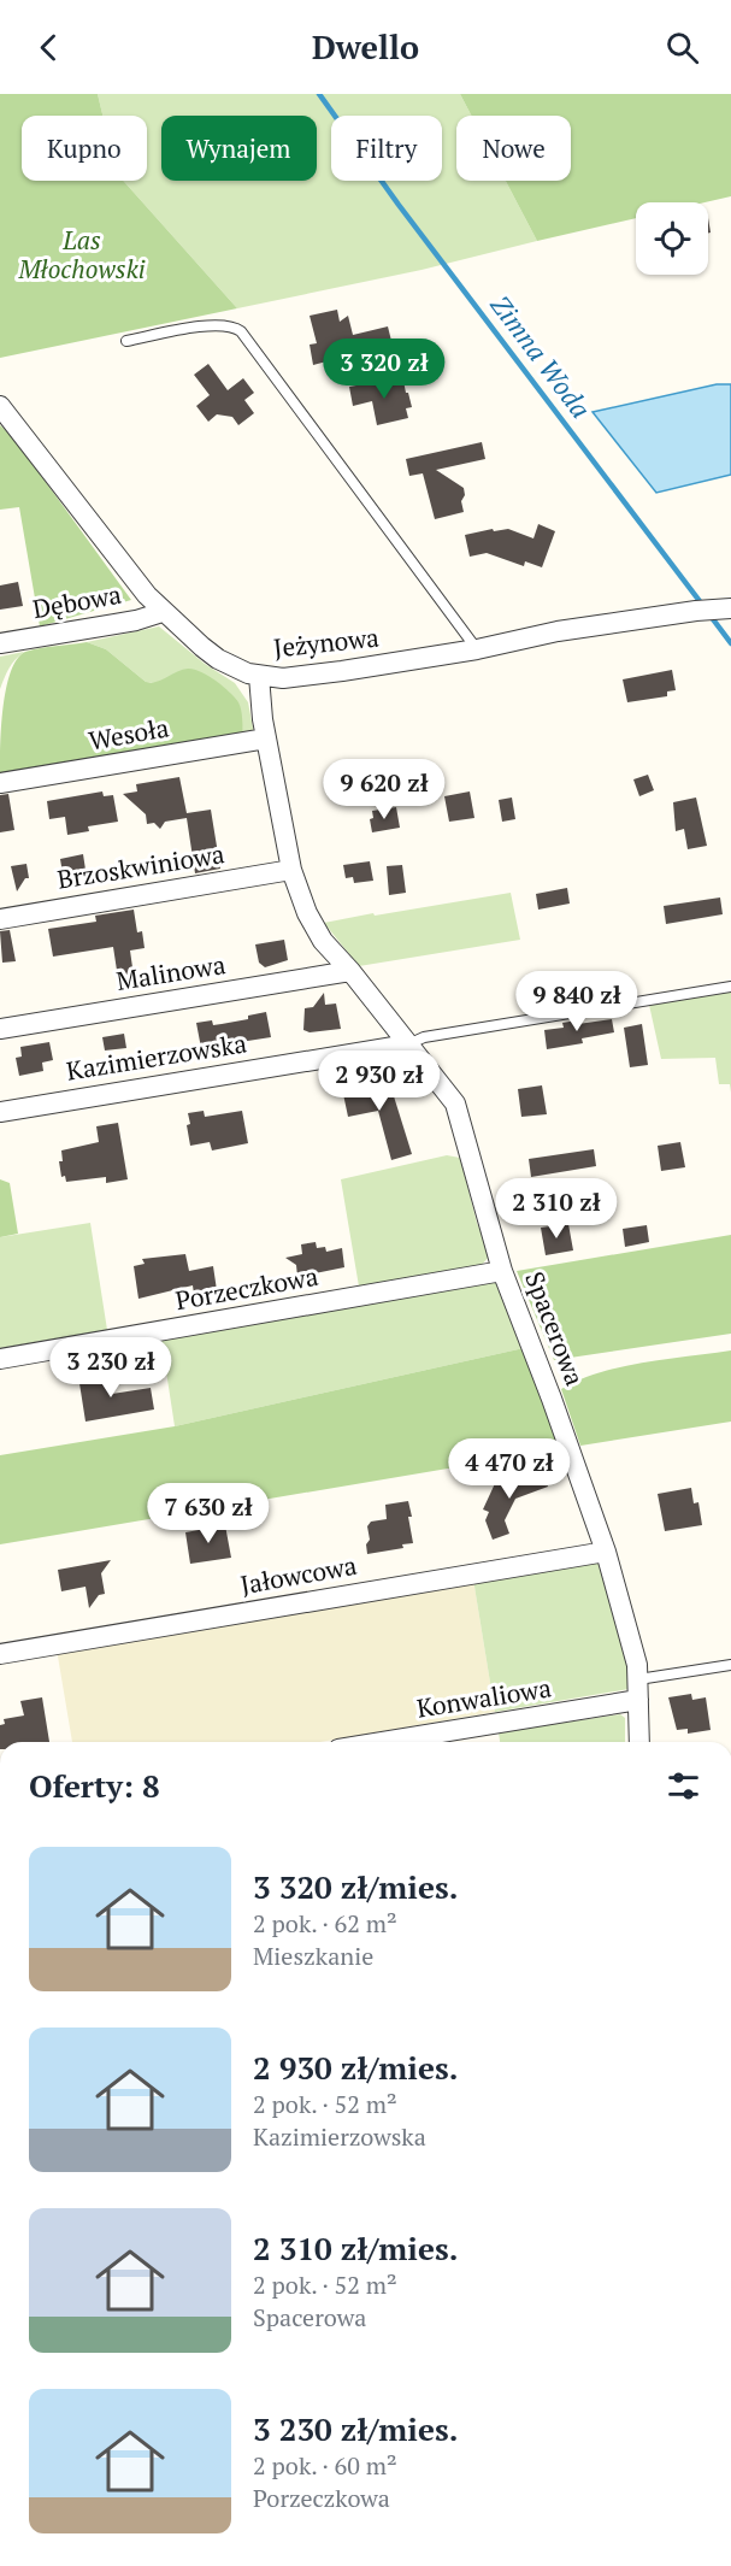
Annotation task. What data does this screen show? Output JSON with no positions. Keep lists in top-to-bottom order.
{
  "streets": {
    "street": [
      "Dębowa",
      "Jeżynowa",
      "Wesoła",
      "Brzoskwiniowa",
      "Malinowa",
      "Kazimierzowska",
      "Porzeczkowa",
      "Spacerowa",
      "Jałowcowa",
      "Konwaliowa"
    ]
  },
  "crossings": [
    ["Dębowa", "Jeżynowa"],
    ["Jeżynowa", "Spacerowa"],
    ["Wesoła", "Spacerowa"],
    ["Brzoskwiniowa", "Spacerowa"],
    ["Malinowa", "Spacerowa"],
    ["Kazimierzowska", "Spacerowa"],
    ["Porzeczkowa", "Spacerowa"],
    ["Spacerowa", "Jałowcowa"],
    ["Spacerowa", "Konwaliowa"]
  ],
  "water": ["Zimna Woda"],
  "parks": ["Las Młochowski"],
  "page": {
    "header": "Dwello",
    "chip": [
      "Kupno",
      "Wynajem",
      "Filtry",
      "Nowe"
    ],
    "price": [
      "3 320 zł",
      "9 620 zł",
      "9 840 zł",
      "2 930 zł",
      "2 310 zł",
      "3 230 zł",
      "4 470 zł",
      "7 630 zł"
    ],
    "heading": "Oferty: 8",
    "list": [
      {
        "name": "3 320 zł/mies.",
        "note": "2 pok. · 62 m² · Mieszkanie"
      },
      {
        "name": "2 930 zł/mies.",
        "note": "2 pok. · 52 m² · Kazimierzowska"
      },
      {
        "name": "2 310 zł/mies.",
        "note": "2 pok. · 52 m² · Spacerowa"
      },
      {
        "name": "3 230 zł/mies.",
        "note": "2 pok. · 60 m² · Porzeczkowa"
      }
    ]
  }
}
